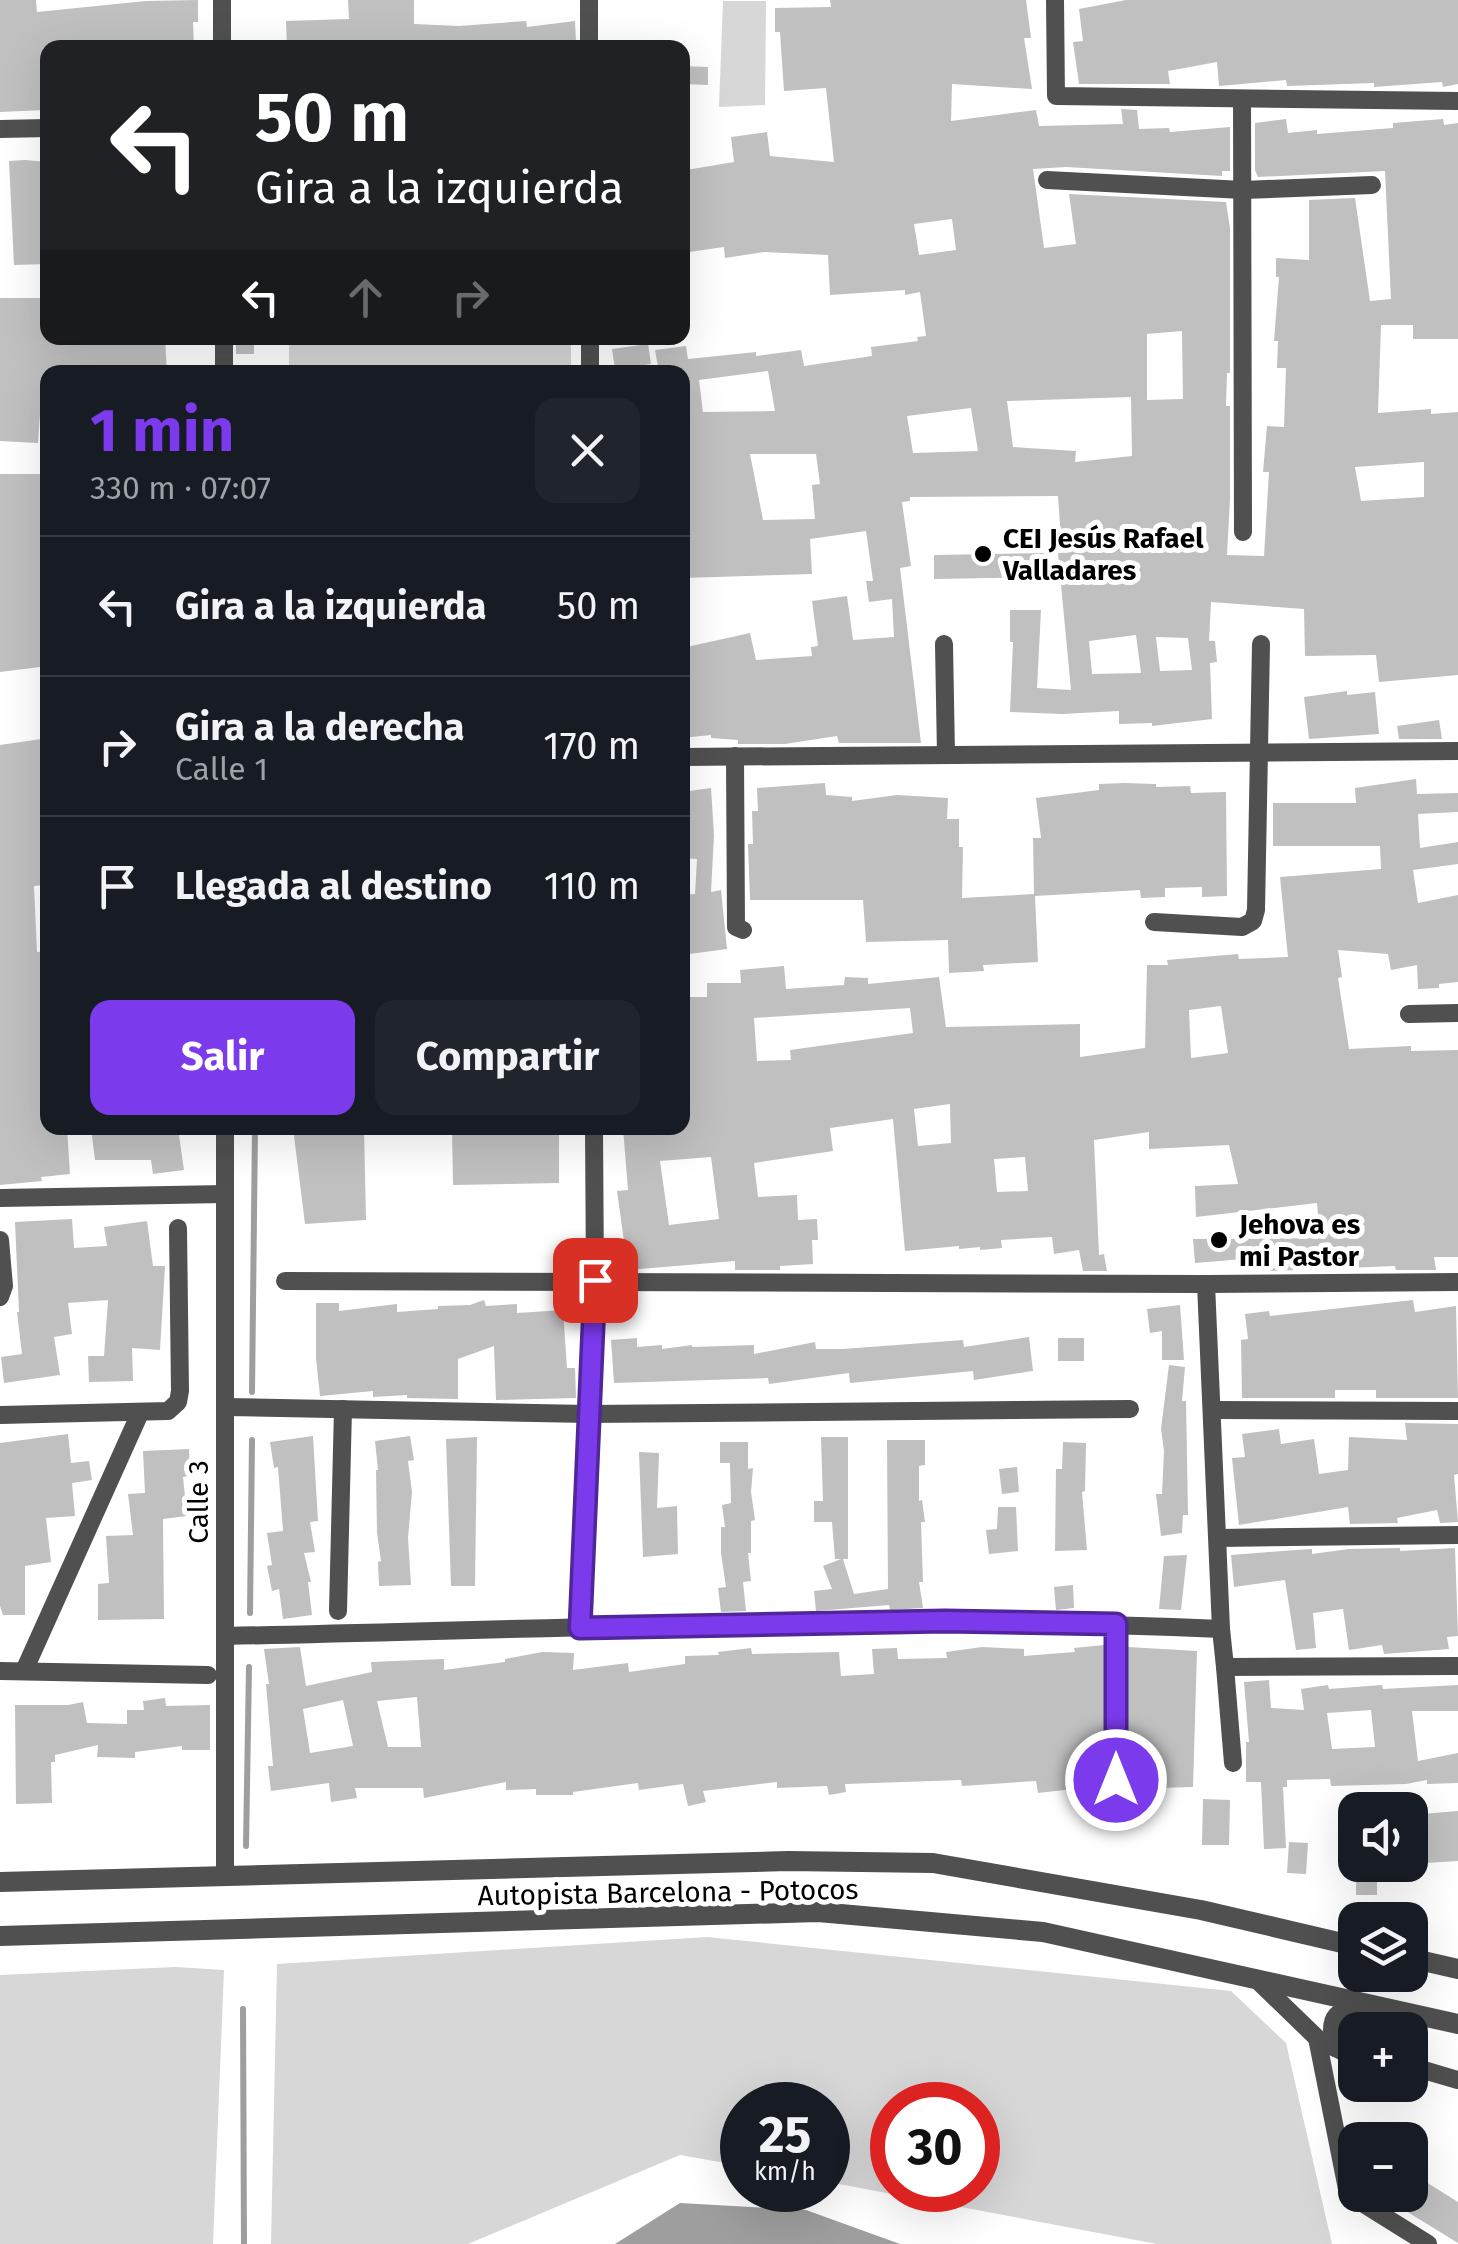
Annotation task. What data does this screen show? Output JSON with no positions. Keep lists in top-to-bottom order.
{
  "streets": {
    "street": ["Calle 3", "Autopista Barcelona - Potocos"]
  },
  "crossings": [
    ["Calle 3", "Autopista Barcelona - Potocos"]
  ],
  "places": ["CEI Jesús Rafael Valladares", "Jehova es mi Pastor"],
  "page": {
    "turn": ["50 m", "Gira a la izquierda"],
    "heading": ["1 min", "330 m · 07:07"],
    "list": [
      {
        "name": "Gira a la izquierda",
        "value": "50 m"
      },
      {
        "name": "Gira a la derecha",
        "note": "Calle 1",
        "value": "170 m"
      },
      {
        "name": "Llegada al destino",
        "value": "110 m"
      }
    ],
    "buttons": ["Salir", "Compartir"],
    "map_buttons": ["+", "−"],
    "speed": "25 km/h",
    "limit": "30"
  }
}
